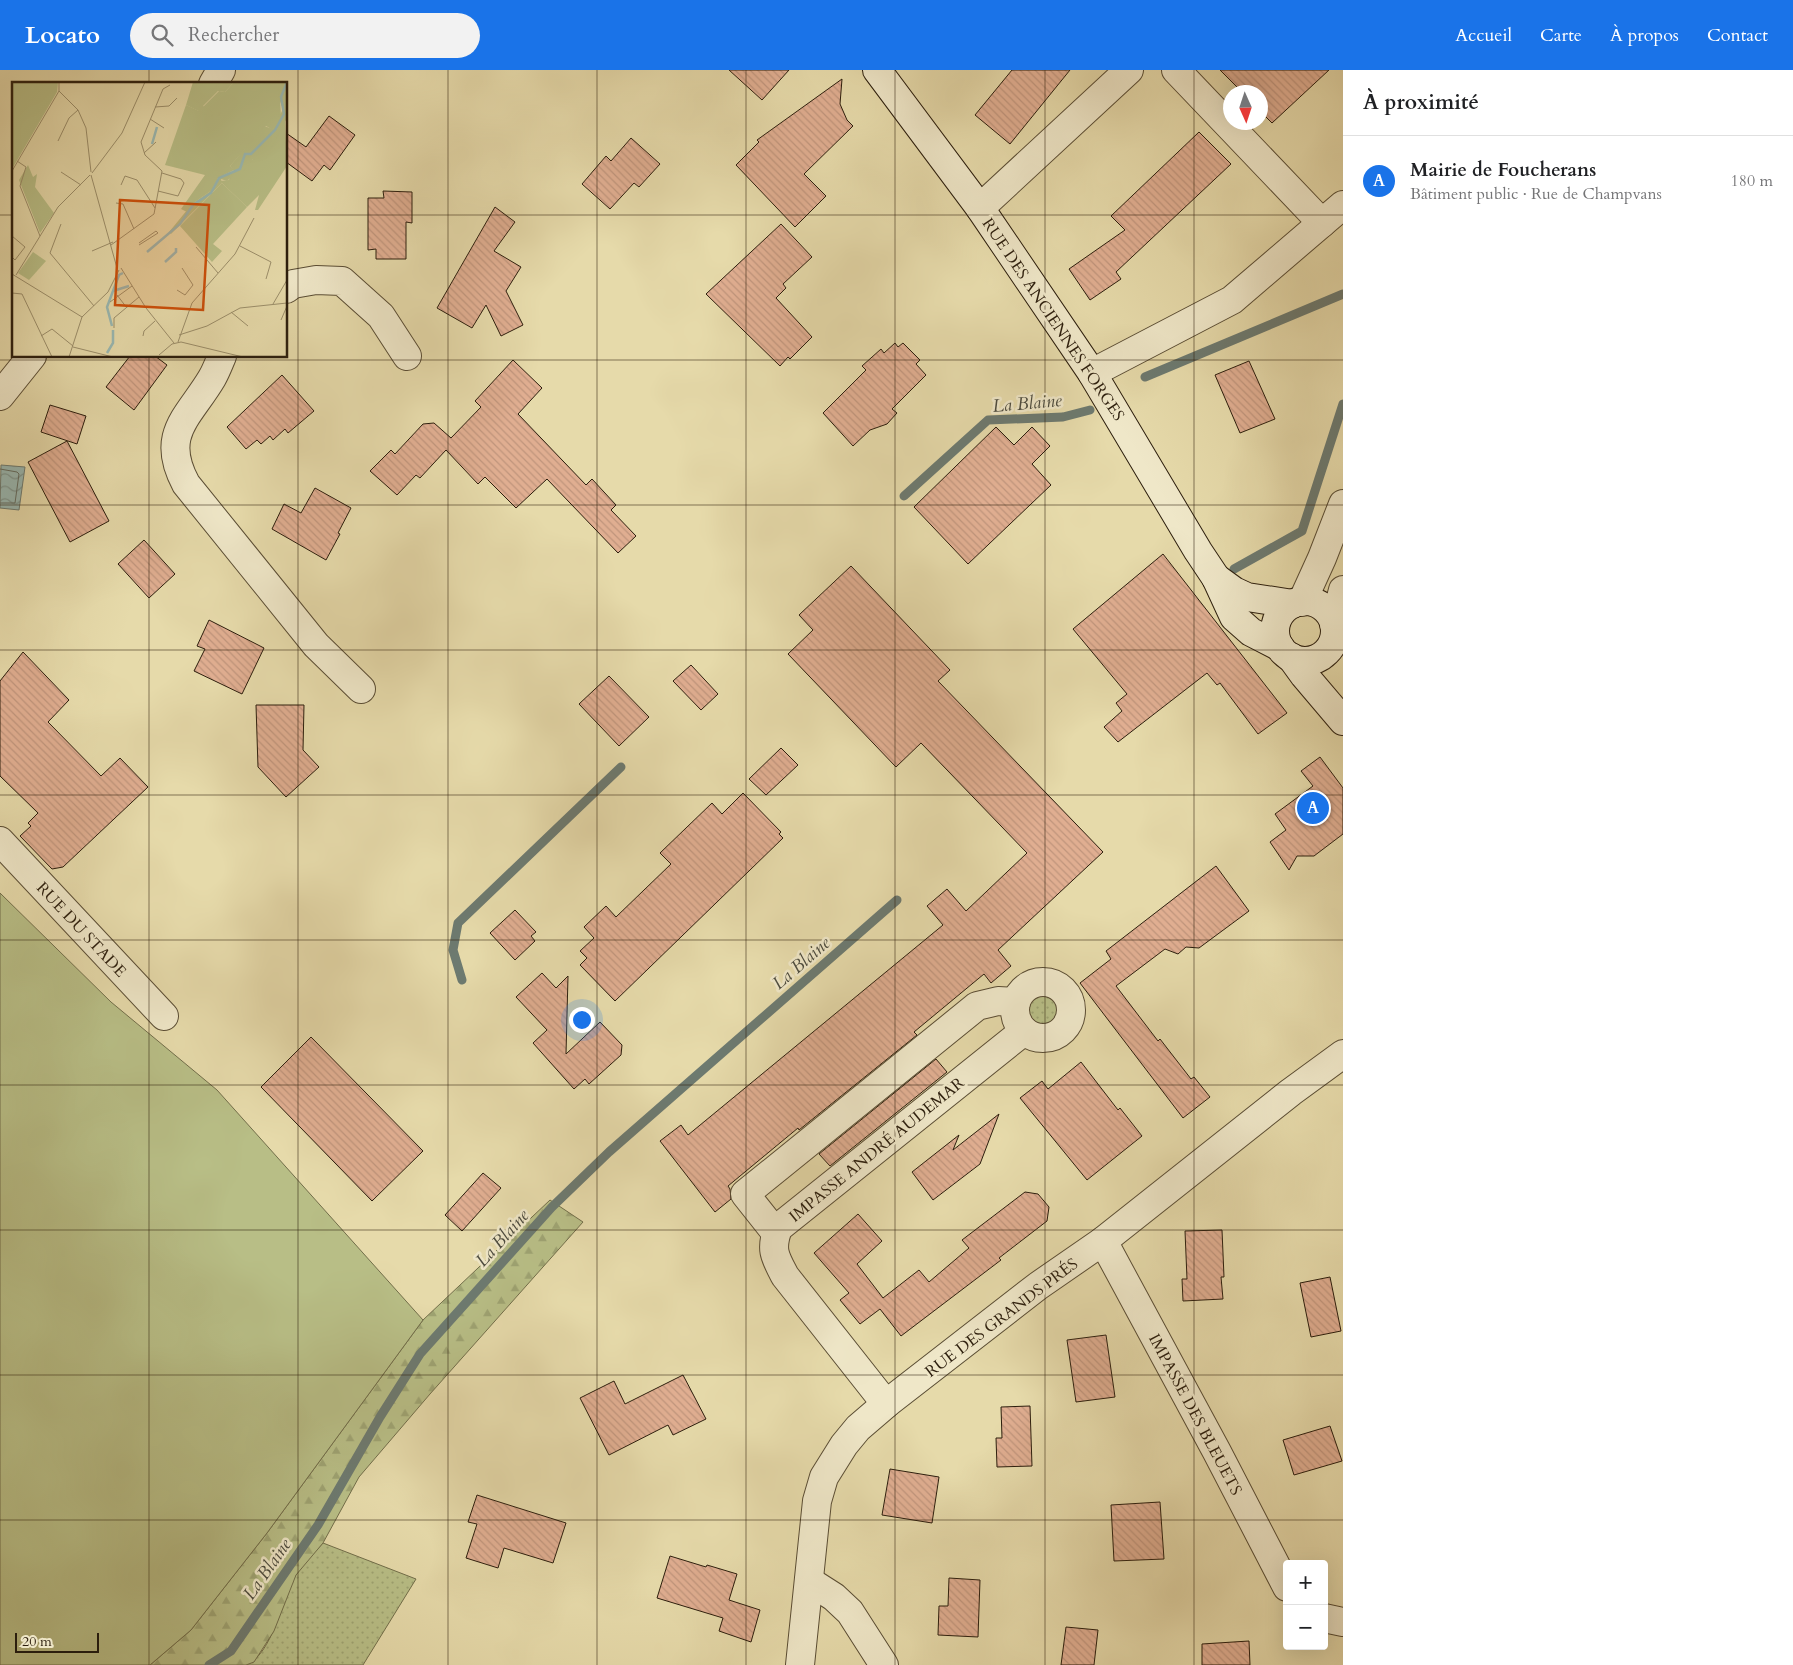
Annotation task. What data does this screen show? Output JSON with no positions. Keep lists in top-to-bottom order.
{
  "streets": {
    "street": [
      "RUE DES ANCIENNES FORGES",
      "RUE DU STADE",
      "IMPASSE ANDRÉ AUDEMAR",
      "RUE DES GRANDS PRÉS",
      "IMPASSE DES BLEUETS"
    ]
  },
  "crossings": [
    ["IMPASSE ANDRÉ AUDEMAR", "RUE DES GRANDS PRÉS"],
    ["RUE DES GRANDS PRÉS", "IMPASSE DES BLEUETS"]
  ],
  "water": ["La Blaine"],
  "scale_bar": "20 m",
  "north": "bottom",
  "page": {
    "header": "Locato",
    "search": "Rechercher",
    "nav": [
      "Accueil",
      "Carte",
      "À propos",
      "Contact"
    ],
    "heading": "À proximité",
    "list": [
      {
        "mark": "A",
        "name": "Mairie de Foucherans",
        "note": "Bâtiment public · Rue de Champvans",
        "value": "180 m"
      }
    ],
    "pins": "A",
    "map_buttons": ["+", "−"],
    "scale": "20 m"
  }
}
